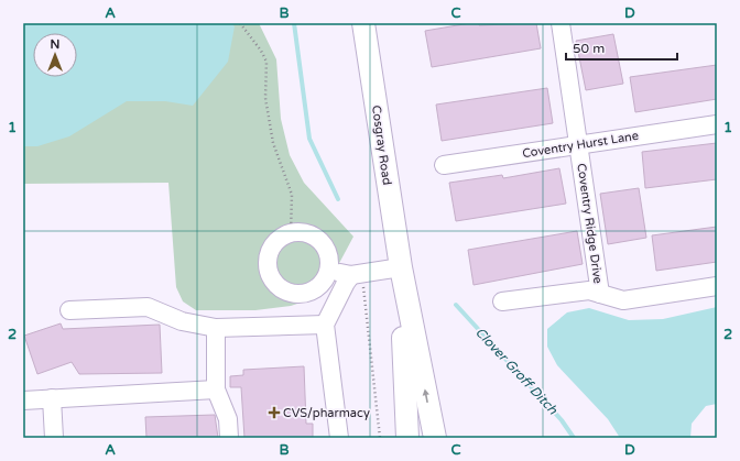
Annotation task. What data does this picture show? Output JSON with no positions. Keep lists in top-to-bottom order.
{
  "streets": {
    "main road": ["Cosgray Road"],
    "street": ["Coventry Hurst Lane", "Coventry Ridge Drive"]
  },
  "crossings": [
    ["Coventry Hurst Lane", "Coventry Ridge Drive"]
  ],
  "water": ["Clover Groff Ditch"],
  "places": {
    "health": ["CVS/pharmacy"]
  },
  "scale_bar": "50 m",
  "north": "top",
  "grid": {
    "columns": [
      "A",
      "B",
      "C",
      "D"
    ],
    "rows": ["1", "2"]
  }
}
